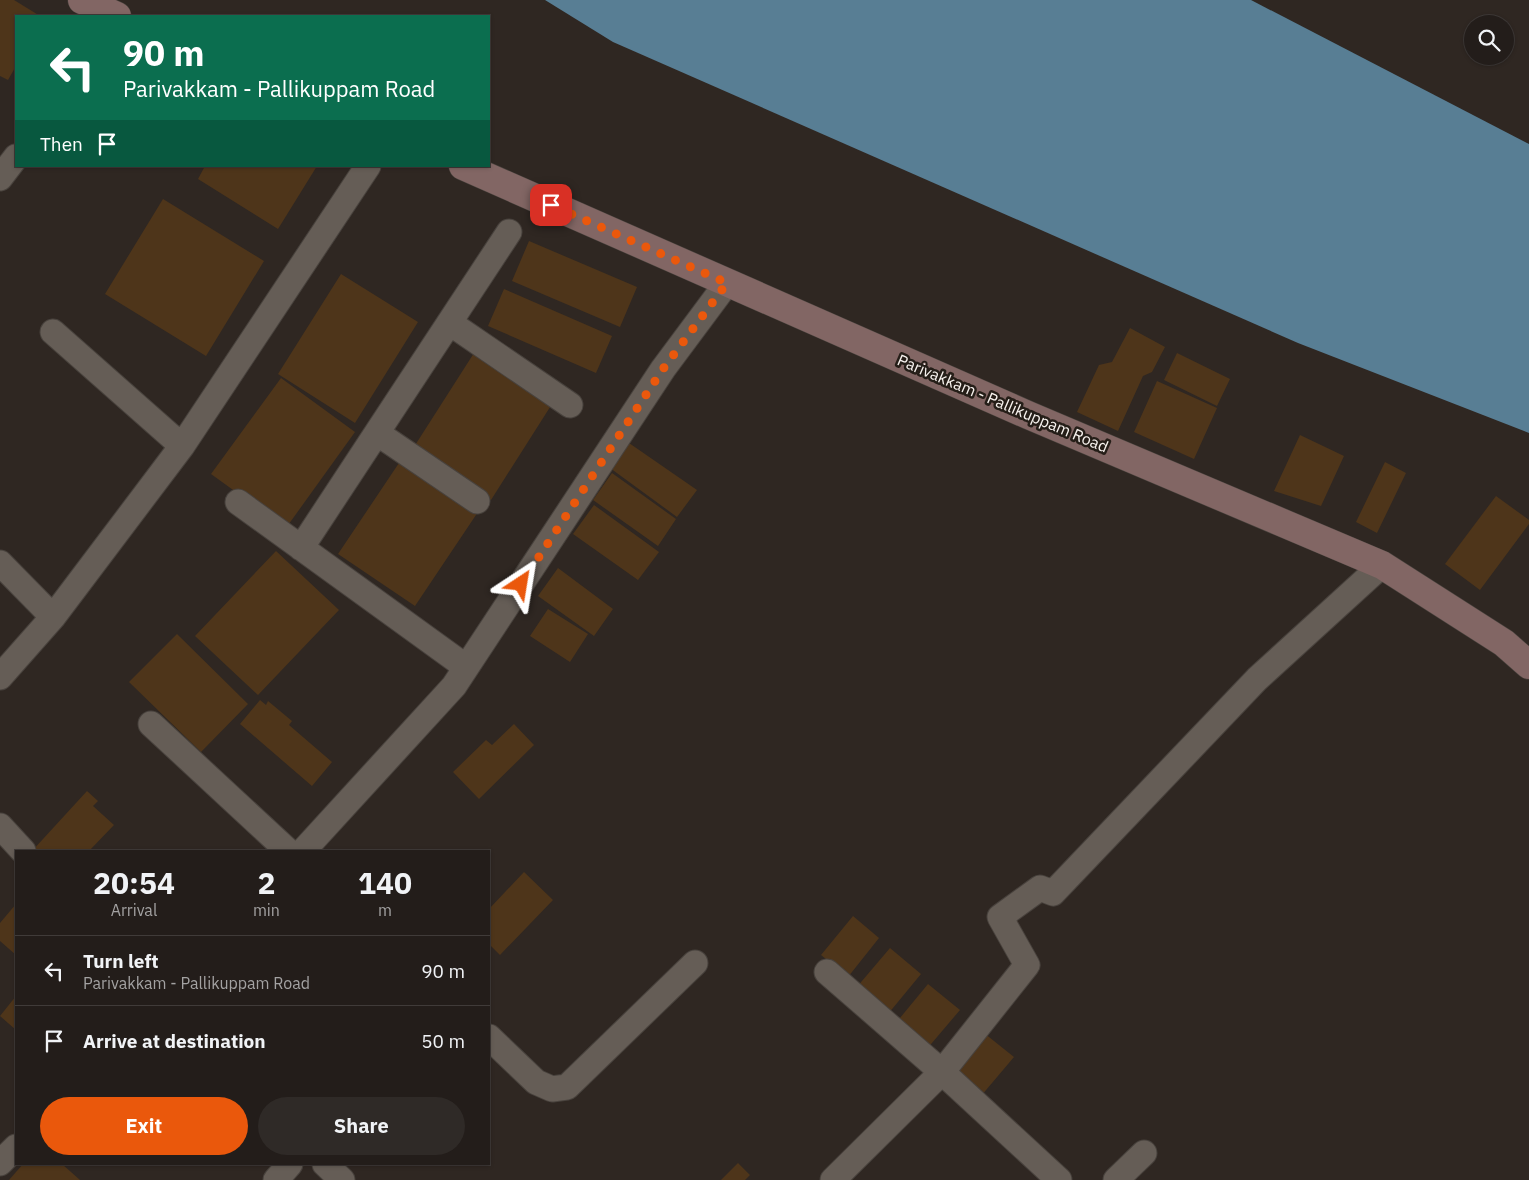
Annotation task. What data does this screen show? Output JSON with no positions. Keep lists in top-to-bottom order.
{
  "streets": {
    "street": ["Parivakkam - Pallikuppam Road"]
  },
  "page": {
    "turn": ["90 m", "Parivakkam - Pallikuppam Road"],
    "then": "Then",
    "eta": [
      "20:54",
      "Arrival",
      "2",
      "min",
      "140",
      "m"
    ],
    "list": [
      {
        "name": "Turn left",
        "note": "Parivakkam - Pallikuppam Road",
        "value": "90 m"
      },
      {
        "name": "Arrive at destination",
        "value": "50 m"
      }
    ],
    "buttons": ["Exit", "Share"]
  }
}
